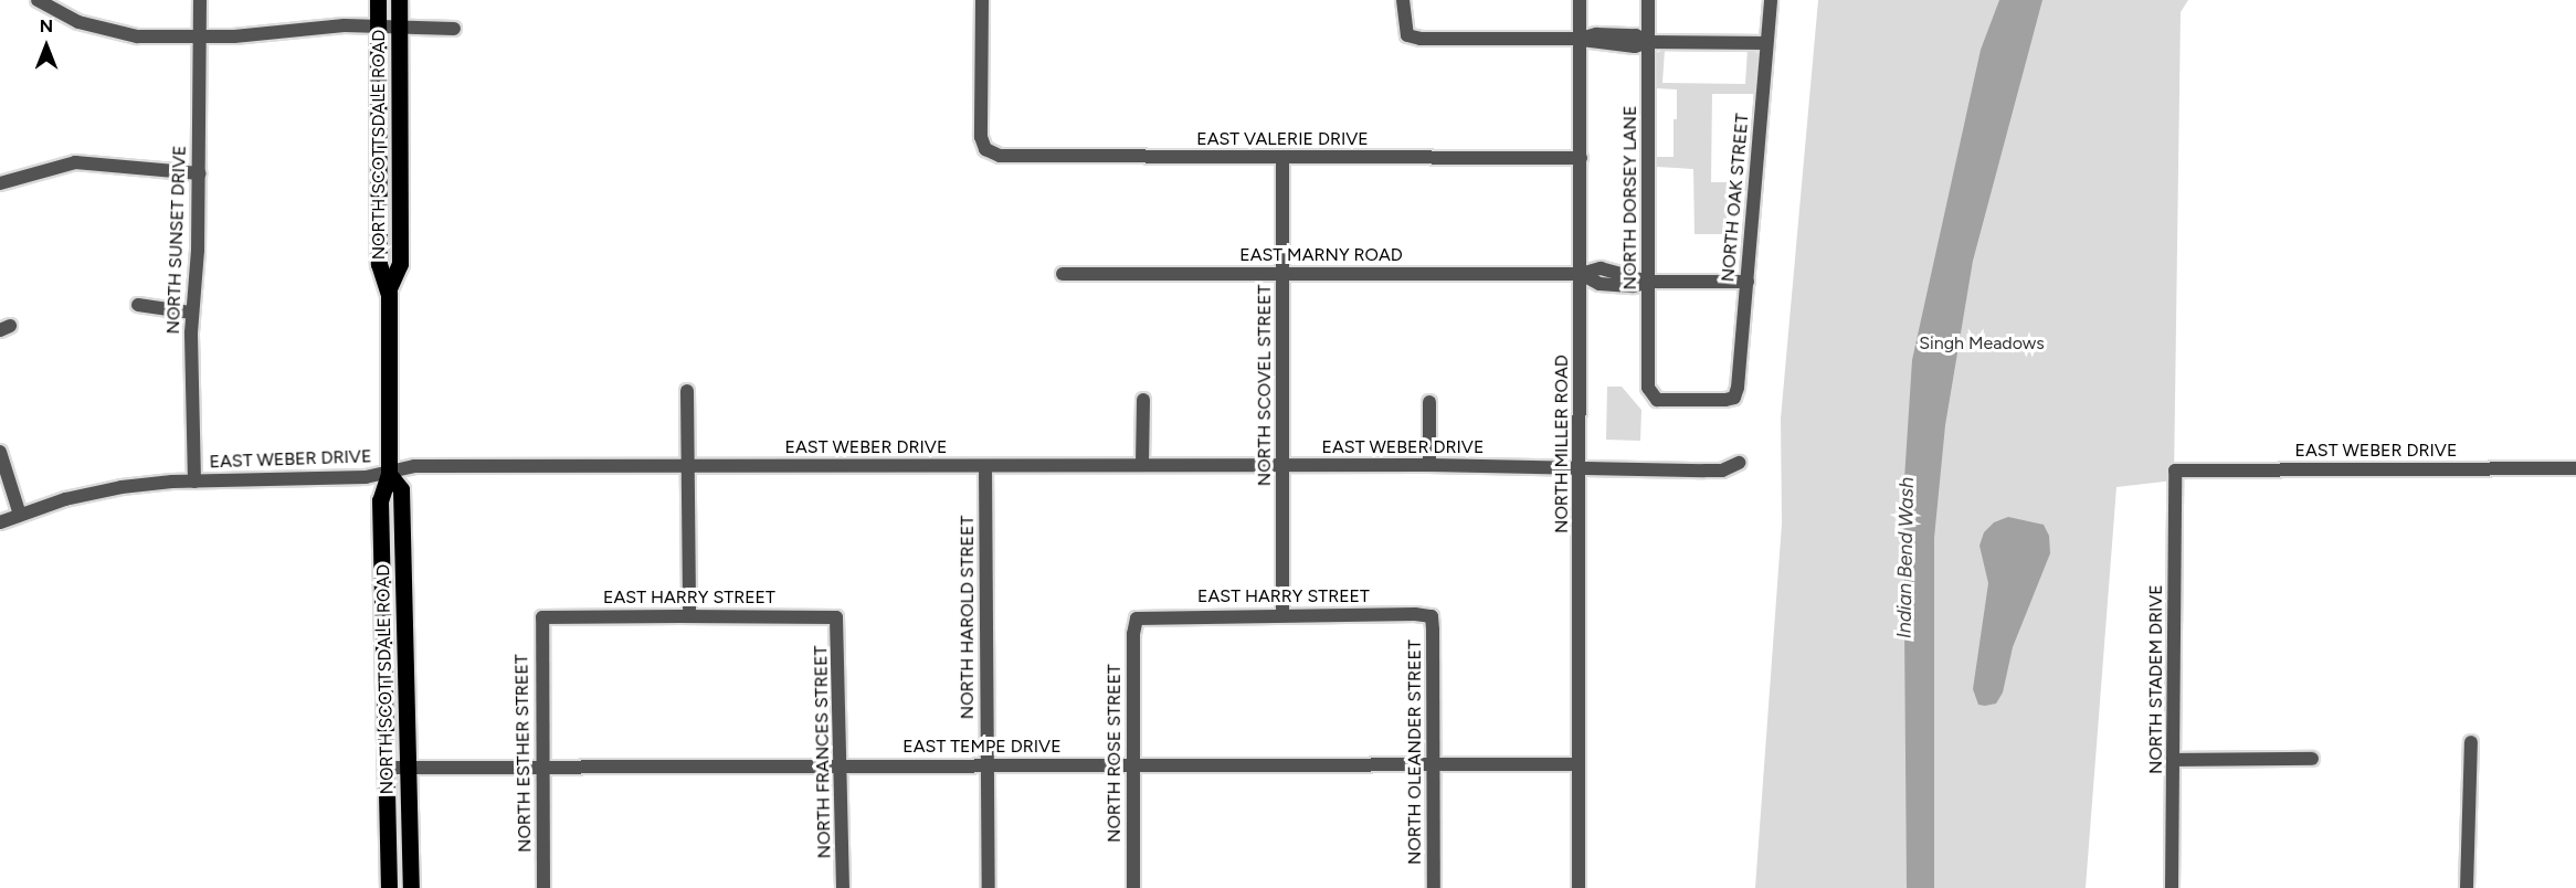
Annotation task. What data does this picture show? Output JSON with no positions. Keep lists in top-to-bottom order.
{
  "streets": {
    "main road": ["NORTH SCOTTSDALE ROAD"],
    "street": [
      "EAST VALERIE DRIVE",
      "NORTH DORSEY LANE",
      "NORTH OAK STREET",
      "NORTH SUNSET DRIVE",
      "EAST MARNY ROAD",
      "NORTH SCOVEL STREET",
      "NORTH MILLER ROAD",
      "EAST WEBER DRIVE",
      "EAST HARRY STREET",
      "NORTH HAROLD STREET",
      "NORTH STADEM DRIVE",
      "EAST TEMPE DRIVE",
      "NORTH FRANCES STREET",
      "NORTH OLEANDER STREET",
      "NORTH ESTHER STREET",
      "NORTH ROSE STREET"
    ]
  },
  "crossings": [
    ["EAST VALERIE DRIVE", "NORTH SCOVEL STREET"],
    ["EAST VALERIE DRIVE", "NORTH MILLER ROAD"],
    ["NORTH SCOTTSDALE ROAD", "EAST WEBER DRIVE"],
    ["NORTH SCOTTSDALE ROAD", "EAST TEMPE DRIVE"],
    ["NORTH DORSEY LANE", "NORTH OAK STREET"],
    ["NORTH DORSEY LANE", "EAST MARNY ROAD"],
    ["NORTH OAK STREET", "EAST MARNY ROAD"],
    ["NORTH SUNSET DRIVE", "EAST WEBER DRIVE"],
    ["EAST MARNY ROAD", "NORTH SCOVEL STREET"],
    ["EAST MARNY ROAD", "NORTH MILLER ROAD"],
    ["NORTH SCOVEL STREET", "EAST WEBER DRIVE"],
    ["NORTH SCOVEL STREET", "EAST HARRY STREET"],
    ["NORTH MILLER ROAD", "EAST WEBER DRIVE"],
    ["NORTH MILLER ROAD", "EAST TEMPE DRIVE"],
    ["EAST WEBER DRIVE", "NORTH HAROLD STREET"],
    ["EAST WEBER DRIVE", "NORTH STADEM DRIVE"],
    ["EAST HARRY STREET", "NORTH FRANCES STREET"],
    ["EAST HARRY STREET", "NORTH OLEANDER STREET"],
    ["EAST HARRY STREET", "NORTH ESTHER STREET"],
    ["EAST HARRY STREET", "NORTH ROSE STREET"],
    ["NORTH HAROLD STREET", "EAST TEMPE DRIVE"],
    ["EAST TEMPE DRIVE", "NORTH FRANCES STREET"],
    ["EAST TEMPE DRIVE", "NORTH OLEANDER STREET"],
    ["EAST TEMPE DRIVE", "NORTH ESTHER STREET"],
    ["EAST TEMPE DRIVE", "NORTH ROSE STREET"]
  ],
  "water": ["Indian Bend Wash"],
  "parks": ["Singh Meadows"],
  "north": "top"
}
